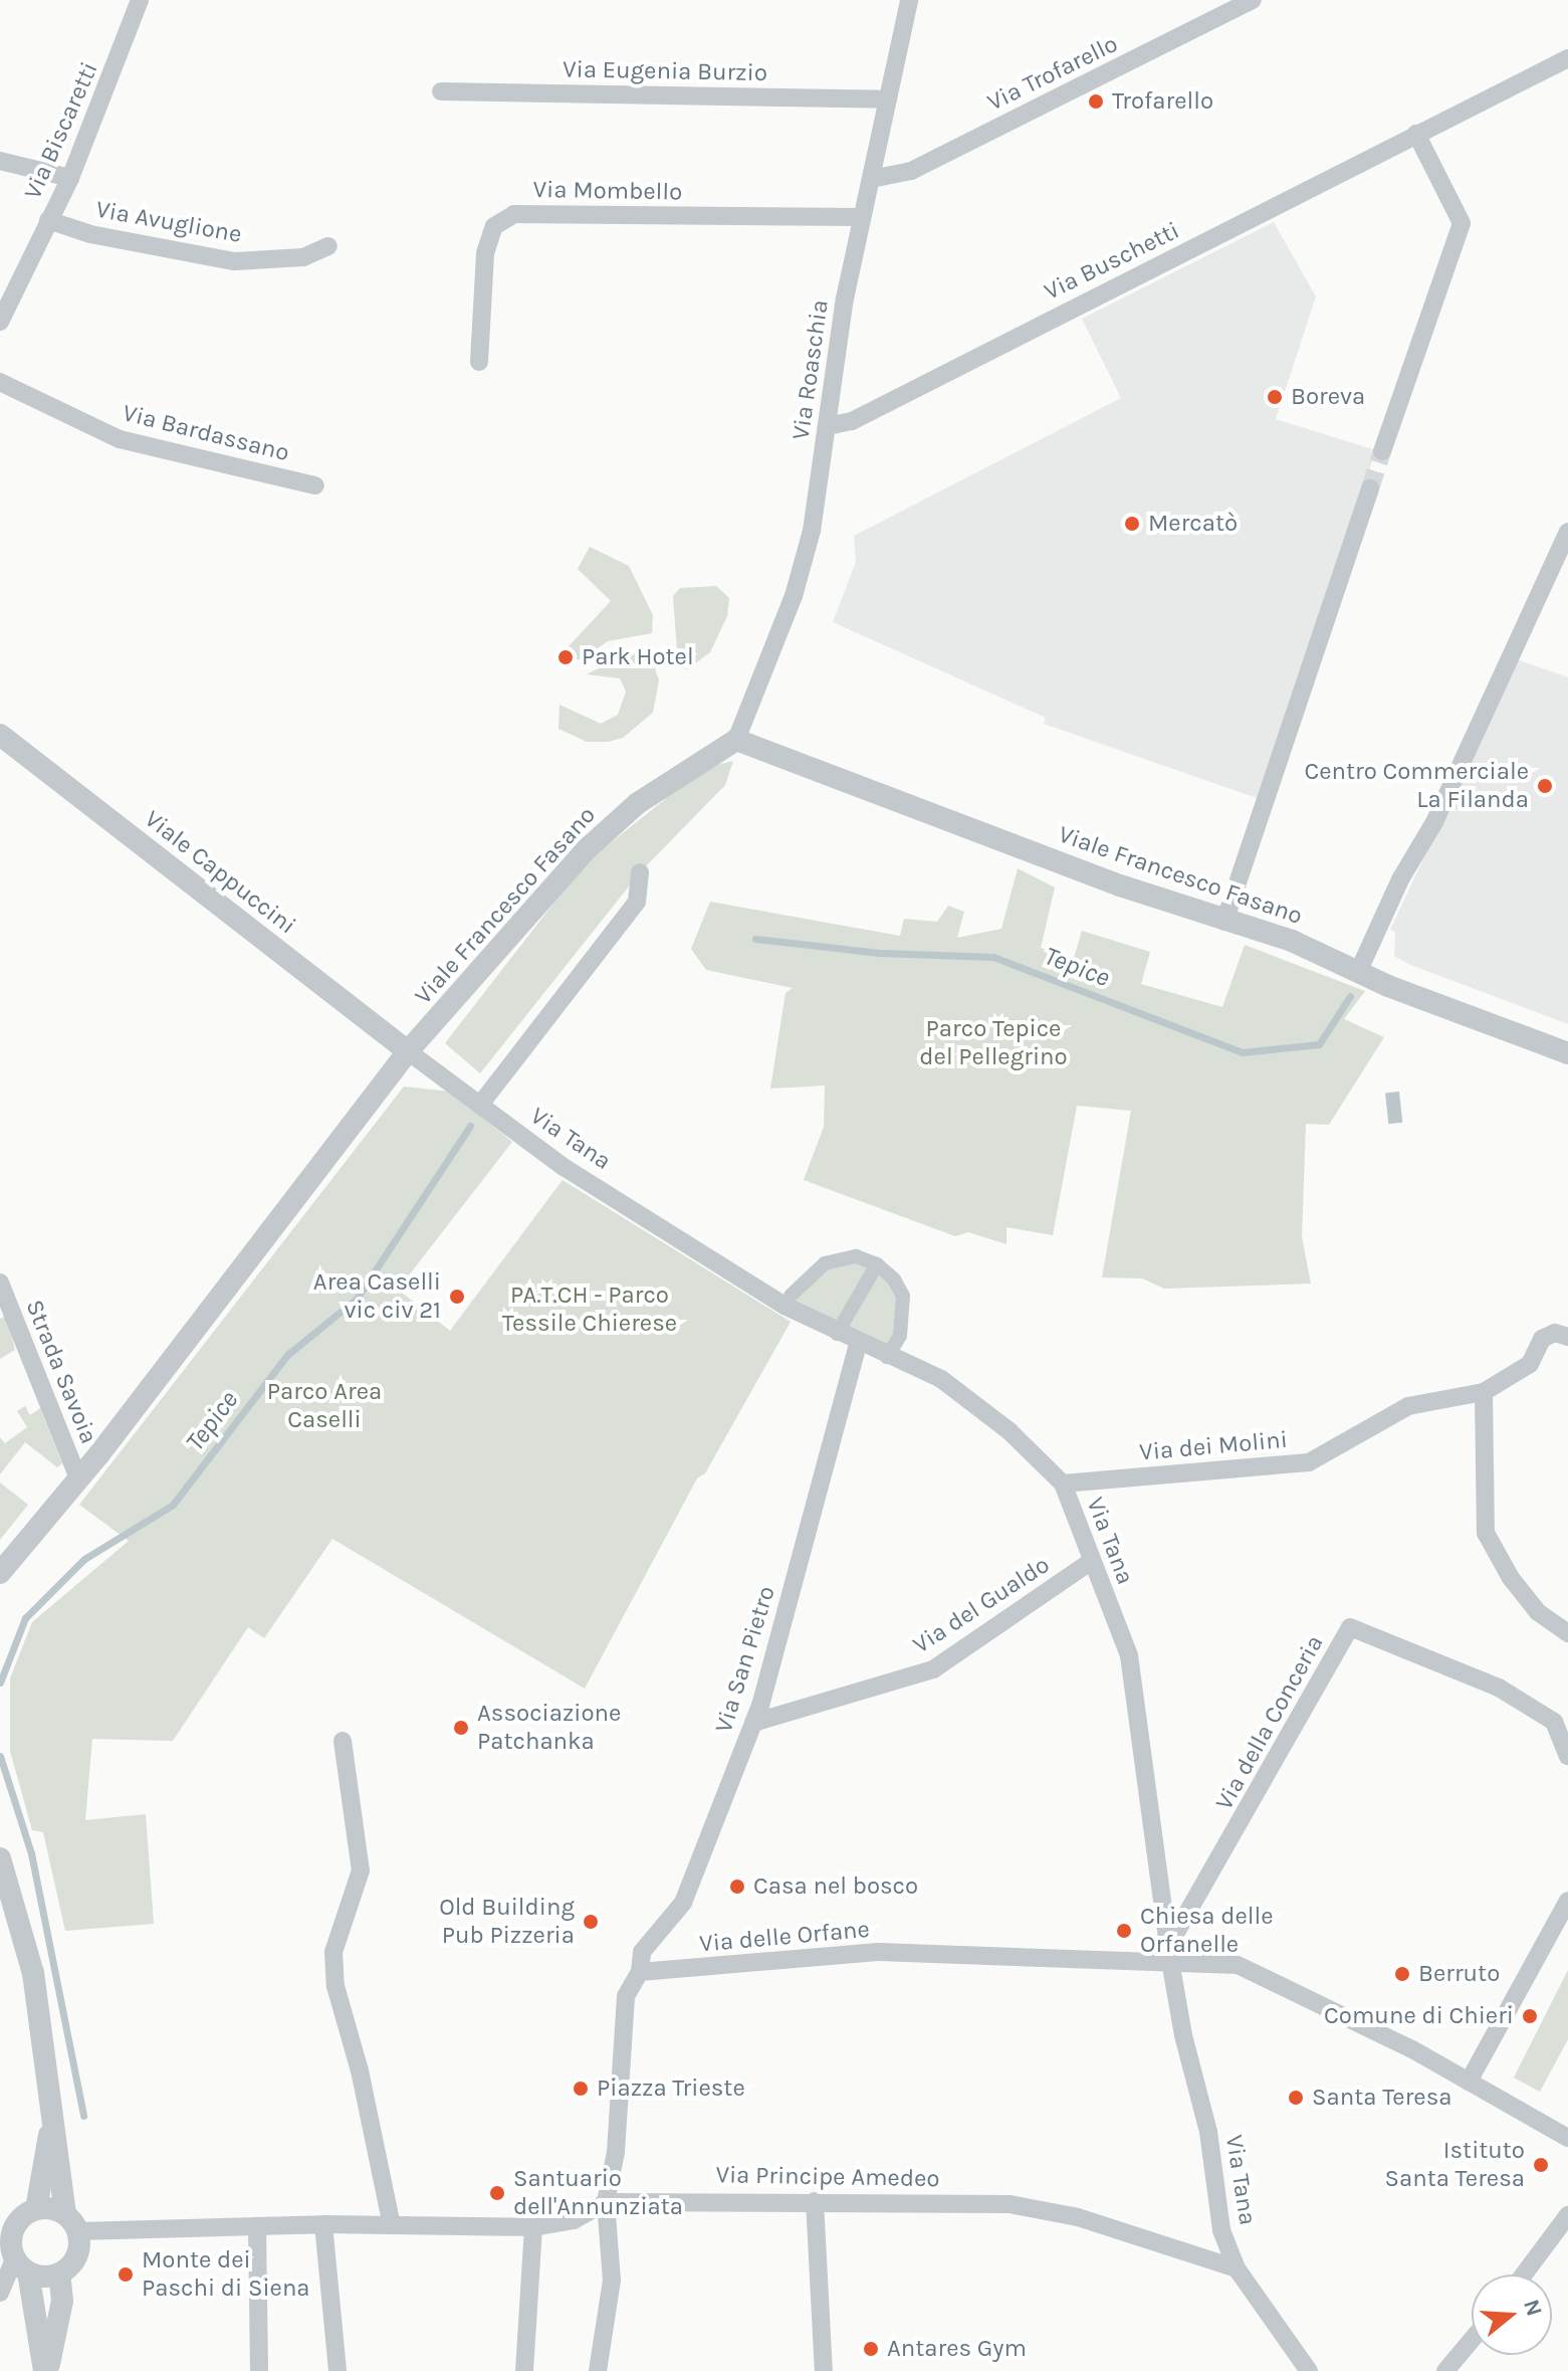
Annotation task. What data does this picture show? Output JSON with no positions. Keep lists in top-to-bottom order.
{
  "streets": {
    "street": [
      "Via Eugenia Burzio",
      "Via Trofarello",
      "Via Biscaretti",
      "Via Mombello",
      "Via Avuglione",
      "Via Buschetti",
      "Via Roaschia",
      "Via Bardassano",
      "Viale Cappuccini",
      "Viale Francesco Fasano",
      "Via Tana",
      "Strada Savoia",
      "Via dei Molini",
      "Via del Gualdo",
      "Via San Pietro",
      "Via della Conceria",
      "Via delle Orfane",
      "Via Principe Amedeo"
    ]
  },
  "crossings": [
    ["Via Eugenia Burzio", "Via Roaschia"],
    ["Via Trofarello", "Via Roaschia"],
    ["Via Biscaretti", "Via Avuglione"],
    ["Via Mombello", "Via Roaschia"],
    ["Via Buschetti", "Via Roaschia"],
    ["Via Roaschia", "Viale Francesco Fasano"],
    ["Viale Cappuccini", "Viale Francesco Fasano"],
    ["Viale Cappuccini", "Via Tana"],
    ["Viale Francesco Fasano", "Via Tana"],
    ["Viale Francesco Fasano", "Strada Savoia"],
    ["Via Tana", "Via dei Molini"],
    ["Via Tana", "Via del Gualdo"],
    ["Via Tana", "Via San Pietro"],
    ["Via Tana", "Via della Conceria"],
    ["Via Tana", "Via delle Orfane"],
    ["Via Tana", "Via Principe Amedeo"],
    ["Via del Gualdo", "Via San Pietro"],
    ["Via San Pietro", "Via delle Orfane"],
    ["Via della Conceria", "Via delle Orfane"]
  ],
  "water": ["Tepice"],
  "parks": ["Parco Tepice del Pellegrino", "PA.T.CH - Parco Tessile Chierese", "Parco Area Caselli"],
  "places": [
    "Trofarello",
    "Boreva",
    "Mercatò",
    "Park Hotel",
    "Centro Commerciale La Filanda",
    "Area Caselli vic civ 21",
    "Associazione Patchanka",
    "Casa nel bosco",
    "Old Building Pub Pizzeria",
    "Chiesa delle Orfanelle",
    "Berruto",
    "Comune di Chieri",
    "Piazza Trieste",
    "Santa Teresa",
    "Istituto Santa Teresa",
    "Santuario dell'Annunziata",
    "Monte dei Paschi di Siena",
    "Antares Gym"
  ],
  "north": "right"
}
